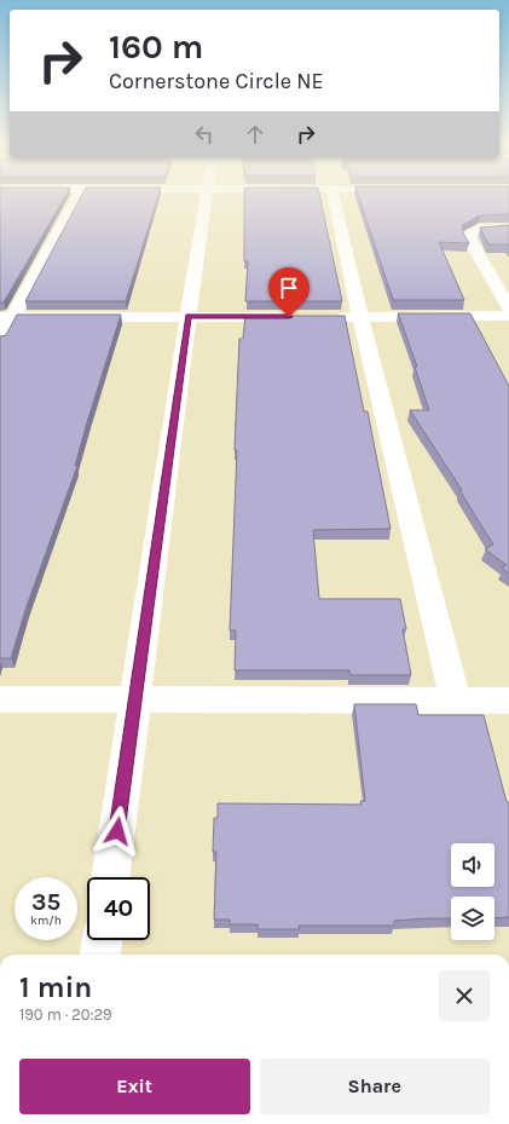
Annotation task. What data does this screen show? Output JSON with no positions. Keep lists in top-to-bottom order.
{
  "page": {
    "turn": ["160 m", "Cornerstone Circle NE"],
    "speed": "35 km/h",
    "limit": "40",
    "heading": ["1 min", "190 m · 20:29"],
    "buttons": ["Exit", "Share"]
  }
}
